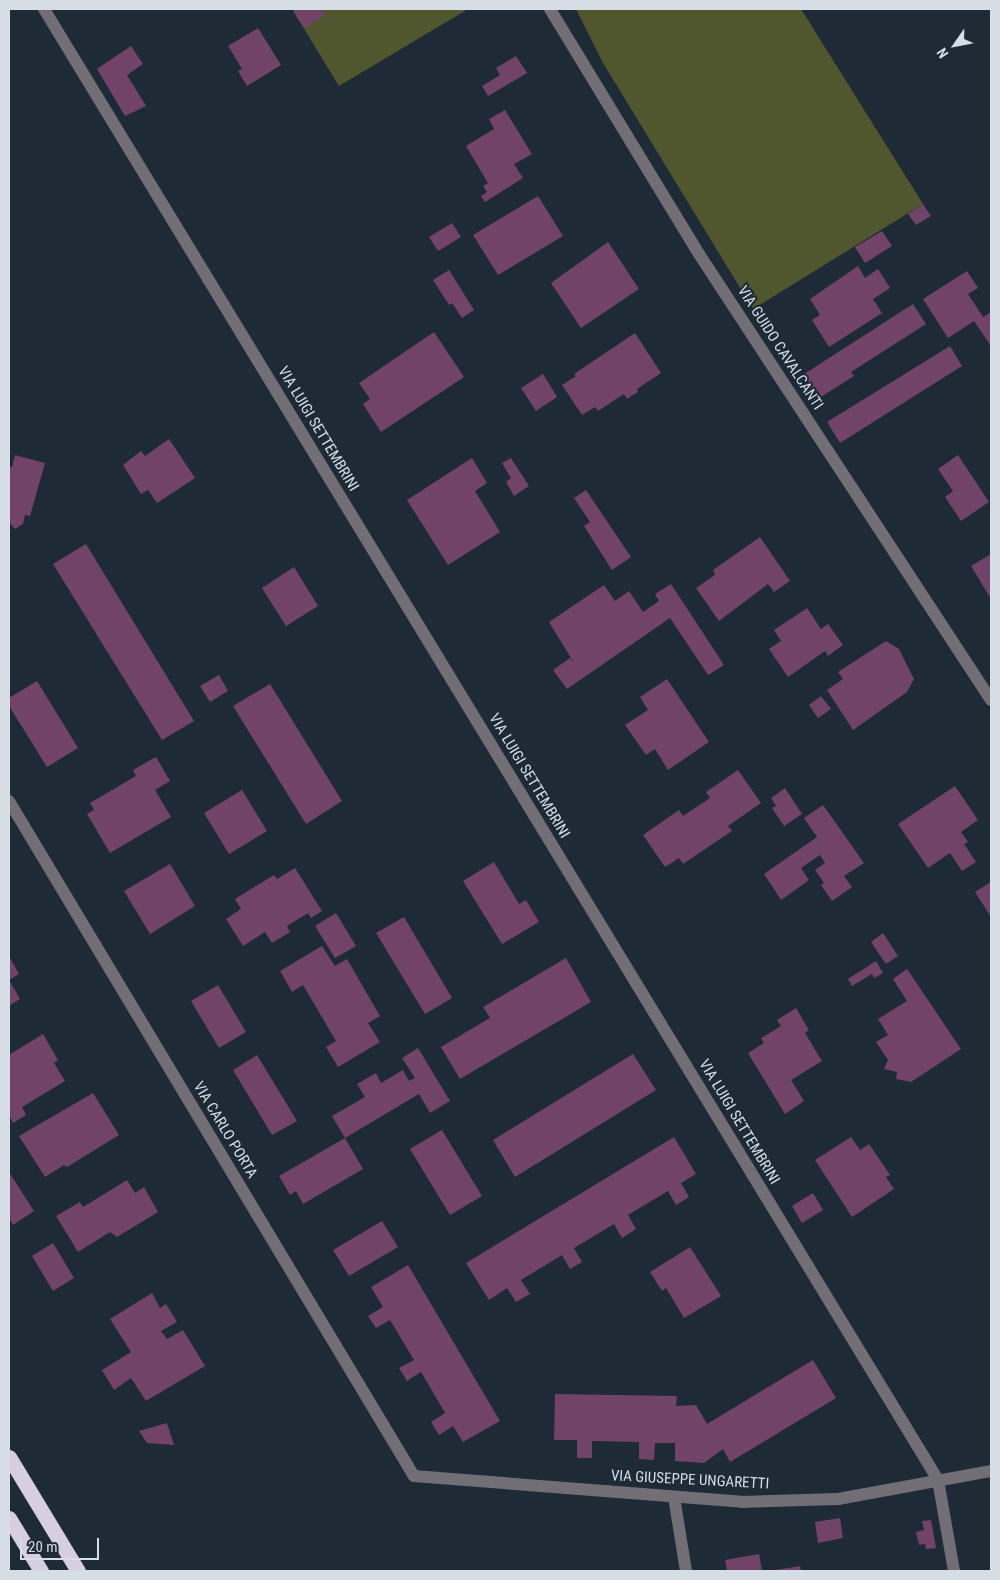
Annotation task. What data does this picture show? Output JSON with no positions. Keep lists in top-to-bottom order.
{
  "streets": {
    "street": [
      "VIA GUIDO CAVALCANTI",
      "VIA LUIGI SETTEMBRINI",
      "VIA CARLO PORTA",
      "VIA GIUSEPPE UNGARETTI"
    ]
  },
  "crossings": [
    ["VIA LUIGI SETTEMBRINI", "VIA GIUSEPPE UNGARETTI"],
    ["VIA CARLO PORTA", "VIA GIUSEPPE UNGARETTI"]
  ],
  "scale_bar": "20 m",
  "north": "bottom left"
}
